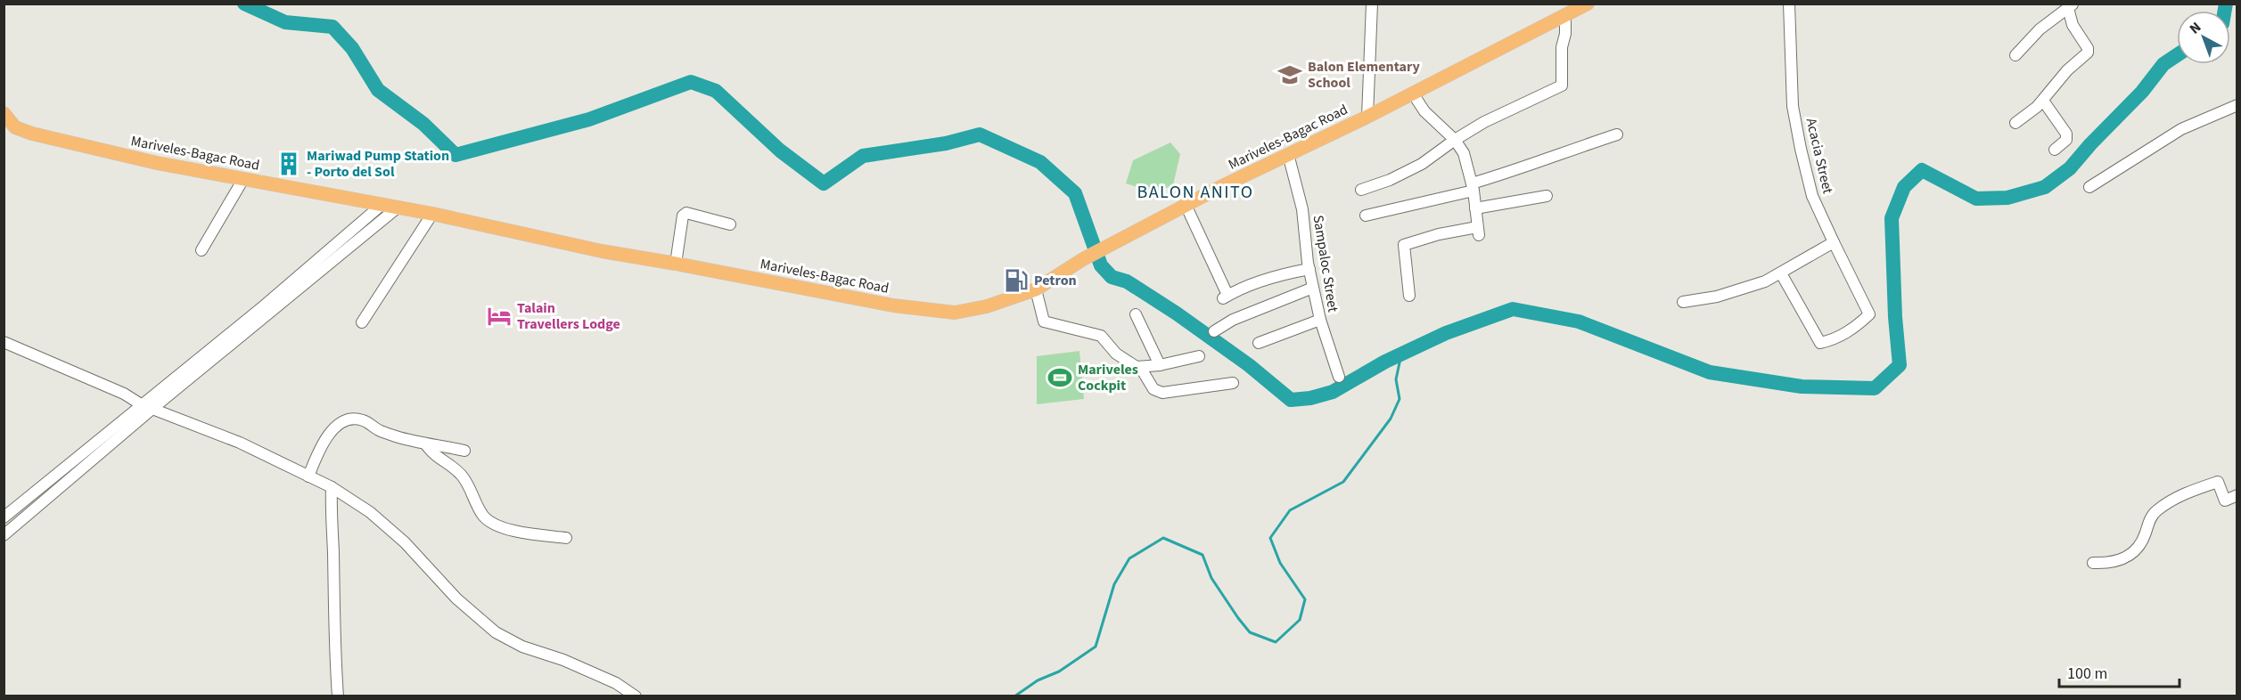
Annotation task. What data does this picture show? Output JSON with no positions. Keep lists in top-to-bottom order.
{
  "streets": {
    "main road": ["Mariveles-Bagac Road"],
    "street": ["Acacia Street", "Sampaloc Street"]
  },
  "crossings": [
    ["Mariveles-Bagac Road", "Sampaloc Street"]
  ],
  "districts": ["BALON ANITO"],
  "places": {
    "school or university": ["Balon Elementary School"],
    "building": ["Mariwad Pump Station - Porto del Sol"],
    "fuel station": ["Petron"],
    "hotel": ["Talain Travellers Lodge"],
    "sports": ["Mariveles Cockpit"]
  },
  "scale_bar": "100 m",
  "north": "top left"
}
